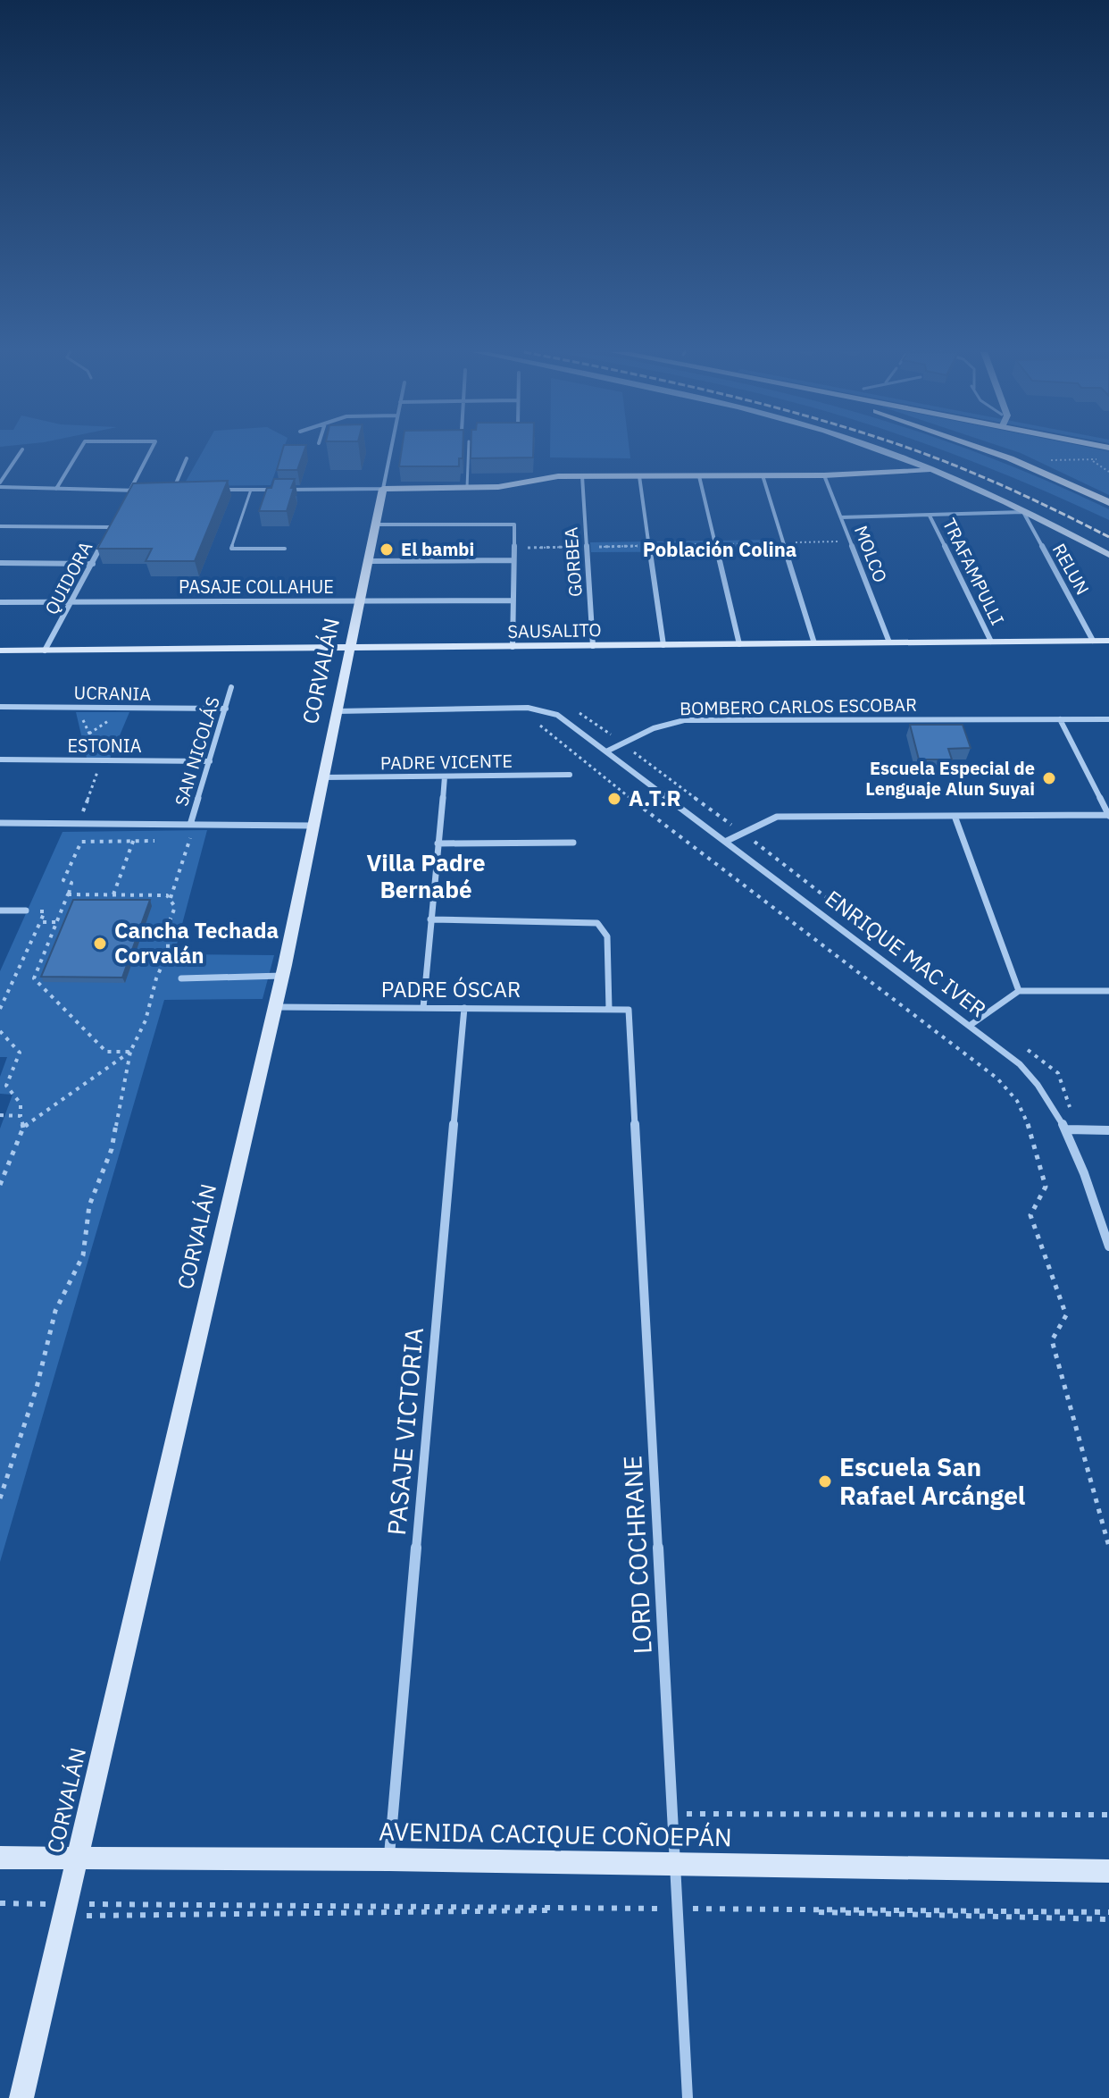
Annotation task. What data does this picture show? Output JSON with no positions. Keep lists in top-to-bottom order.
{
  "streets": {
    "street": [
      "MOLCO",
      "GORBEA",
      "RELUN",
      "TRAFAMPULLI",
      "QUIDORA",
      "PASAJE COLLAHUE",
      "SAUSALITO",
      "CORVALÁN",
      "UCRANIA",
      "BOMBERO CARLOS ESCOBAR",
      "ESTONIA",
      "SAN NICOLÁS",
      "PADRE VICENTE",
      "ENRIQUE MAC IVER",
      "PADRE ÓSCAR",
      "PASAJE VICTORIA",
      "LORD COCHRANE",
      "AVENIDA CACIQUE COÑOEPÁN"
    ]
  },
  "crossings": [
    ["MOLCO", "SAUSALITO"],
    ["GORBEA", "SAUSALITO"],
    ["RELUN", "SAUSALITO"],
    ["TRAFAMPULLI", "SAUSALITO"],
    ["QUIDORA", "PASAJE COLLAHUE"],
    ["QUIDORA", "SAUSALITO"],
    ["PASAJE COLLAHUE", "CORVALÁN"],
    ["SAUSALITO", "CORVALÁN"],
    ["CORVALÁN", "PADRE VICENTE"],
    ["CORVALÁN", "PADRE ÓSCAR"],
    ["CORVALÁN", "AVENIDA CACIQUE COÑOEPÁN"],
    ["UCRANIA", "SAN NICOLÁS"],
    ["BOMBERO CARLOS ESCOBAR", "ENRIQUE MAC IVER"],
    ["ESTONIA", "SAN NICOLÁS"],
    ["PADRE ÓSCAR", "PASAJE VICTORIA"],
    ["PADRE ÓSCAR", "LORD COCHRANE"],
    ["PASAJE VICTORIA", "AVENIDA CACIQUE COÑOEPÁN"],
    ["LORD COCHRANE", "AVENIDA CACIQUE COÑOEPÁN"]
  ],
  "districts": ["Población Colina", "Villa Padre Bernabé"],
  "places": [
    "El bambi",
    "Escuela Especial de Lenguaje Alun Suyai",
    "A.T.R",
    "Cancha Techada Corvalán",
    "Escuela San Rafael Arcángel"
  ]
}
